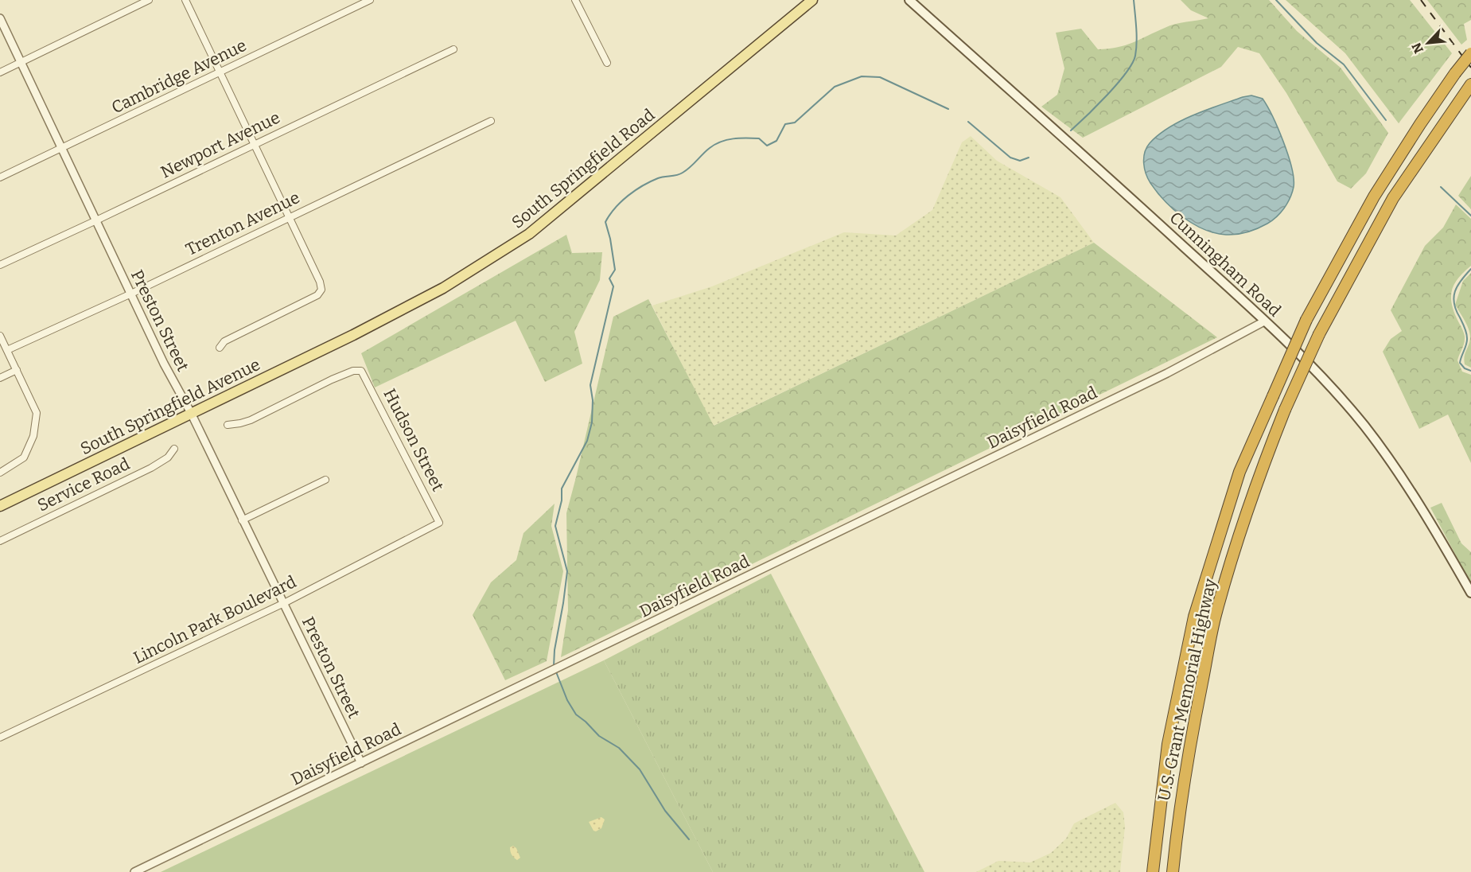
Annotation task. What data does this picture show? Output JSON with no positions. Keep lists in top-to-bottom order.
{
  "streets": {
    "highway": ["U.S. Grant Memorial Highway"],
    "main road": ["South Springfield Road", "Cunningham Road", "South Springfield Avenue"],
    "street": [
      "Cambridge Avenue",
      "Newport Avenue",
      "Trenton Avenue",
      "Preston Street",
      "Daisyfield Road",
      "Hudson Street",
      "Service Road",
      "Lincoln Park Boulevard"
    ]
  },
  "crossings": [
    ["Cambridge Avenue", "Preston Street"],
    ["Newport Avenue", "Preston Street"],
    ["South Springfield Road", "South Springfield Avenue"],
    ["Trenton Avenue", "Preston Street"],
    ["Cunningham Road", "Daisyfield Road"],
    ["Preston Street", "South Springfield Avenue"],
    ["Preston Street", "Daisyfield Road"],
    ["Preston Street", "Lincoln Park Boulevard"],
    ["Hudson Street", "Lincoln Park Boulevard"]
  ],
  "north": "bottom left"
}
